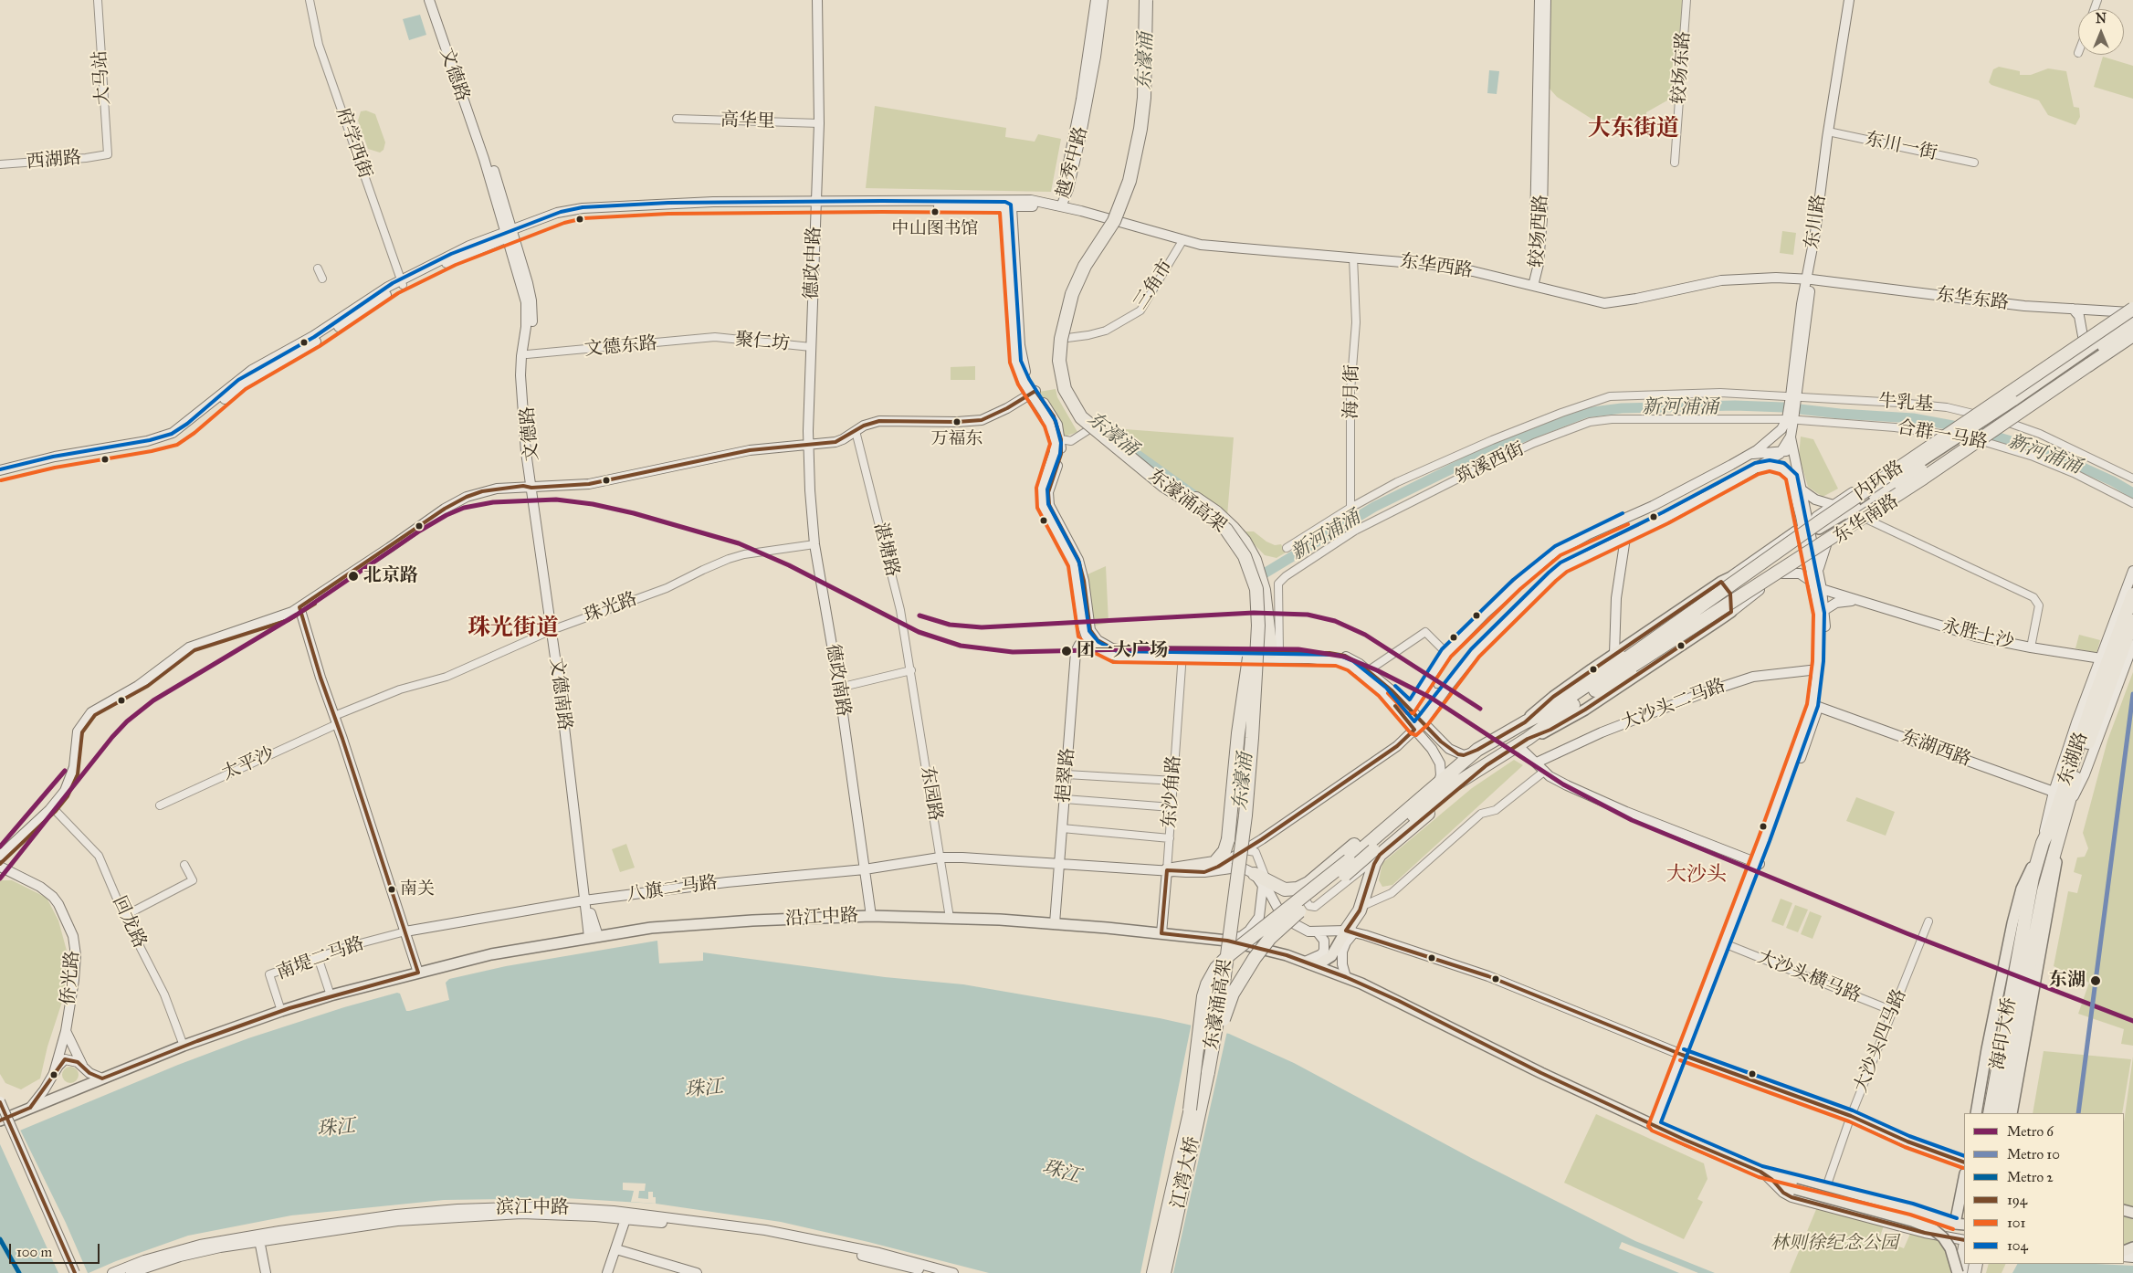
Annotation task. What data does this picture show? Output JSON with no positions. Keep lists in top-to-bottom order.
{
  "streets": {
    "highway": [
      "内环路",
      "东濠涌高架",
      "东湖路",
      "海印大桥",
      "江湾大桥"
    ],
    "main road": [
      "文德路",
      "越秀中路",
      "东川路",
      "较场西路",
      "德政中路",
      "东华西路",
      "东华东路",
      "东华南路",
      "永胜上沙",
      "德政南路",
      "文德南路",
      "大沙头二马路",
      "东湖西路",
      "挹翠路",
      "东沙角路",
      "八旗二马路",
      "沿江中路",
      "侨光路",
      "滨江中路"
    ],
    "street": [
      "较场东路",
      "大马站",
      "高华里",
      "府学西街",
      "东川一街",
      "西湖路",
      "三角市",
      "聚仁坊",
      "文德东路",
      "海月街",
      "牛乳基",
      "合群一马路",
      "筑溪西街",
      "湛塘路",
      "珠光路",
      "太平沙",
      "东园路",
      "回龙路",
      "南堤二马路",
      "大沙头横马路",
      "大沙头四马路"
    ]
  },
  "crossings": [
    ["文德路", "东华西路"],
    ["文德路", "文德东路"],
    ["文德路", "文德南路"],
    ["大马站", "西湖路"],
    ["高华里", "德政中路"],
    ["府学西街", "东华西路"],
    ["东川一街", "东川路"],
    ["越秀中路", "东华西路"],
    ["东川路", "东华西路"],
    ["东川路", "东华东路"],
    ["东川路", "牛乳基"],
    ["东川路", "合群一马路"],
    ["东川路", "筑溪西街"],
    ["较场西路", "东华西路"],
    ["德政中路", "东华西路"],
    ["德政中路", "聚仁坊"],
    ["德政中路", "德政南路"],
    ["东华西路", "三角市"],
    ["东华西路", "东华东路"],
    ["东华西路", "海月街"],
    ["东华东路", "内环路"],
    ["聚仁坊", "文德东路"],
    ["海月街", "牛乳基"],
    ["海月街", "筑溪西街"],
    ["牛乳基", "东华南路"],
    ["合群一马路", "筑溪西街"],
    ["合群一马路", "东华南路"],
    ["内环路", "东华南路"],
    ["东濠涌高架", "江湾大桥"],
    ["湛塘路", "东园路"],
    ["珠光路", "德政南路"],
    ["珠光路", "文德南路"],
    ["珠光路", "太平沙"],
    ["德政南路", "八旗二马路"],
    ["德政南路", "沿江中路"],
    ["文德南路", "八旗二马路"],
    ["文德南路", "沿江中路"],
    ["东湖路", "海印大桥"],
    ["挹翠路", "八旗二马路"],
    ["挹翠路", "沿江中路"],
    ["东沙角路", "八旗二马路"],
    ["东沙角路", "沿江中路"],
    ["东园路", "八旗二马路"],
    ["东园路", "沿江中路"],
    ["八旗二马路", "南堤二马路"],
    ["大沙头横马路", "大沙头四马路"]
  ],
  "districts": ["大东街道", "珠光街道", "大沙头"],
  "water": ["东濠涌", "新河浦涌", "珠江"],
  "parks": ["林则徐纪念公园"],
  "places": [
    "中山图书馆",
    "万福东",
    "北京路",
    "团一大广场",
    "南关",
    "东湖"
  ],
  "lines": [
    "transit line 104",
    "transit line 101",
    "transit line 194",
    "metro line 6",
    "metro line 10",
    "metro line 2"
  ],
  "legend": [
    "Metro 6",
    "Metro 10",
    "Metro 2",
    "194",
    "101",
    "104"
  ],
  "scale_bar": "100 m",
  "north": "top"
}
